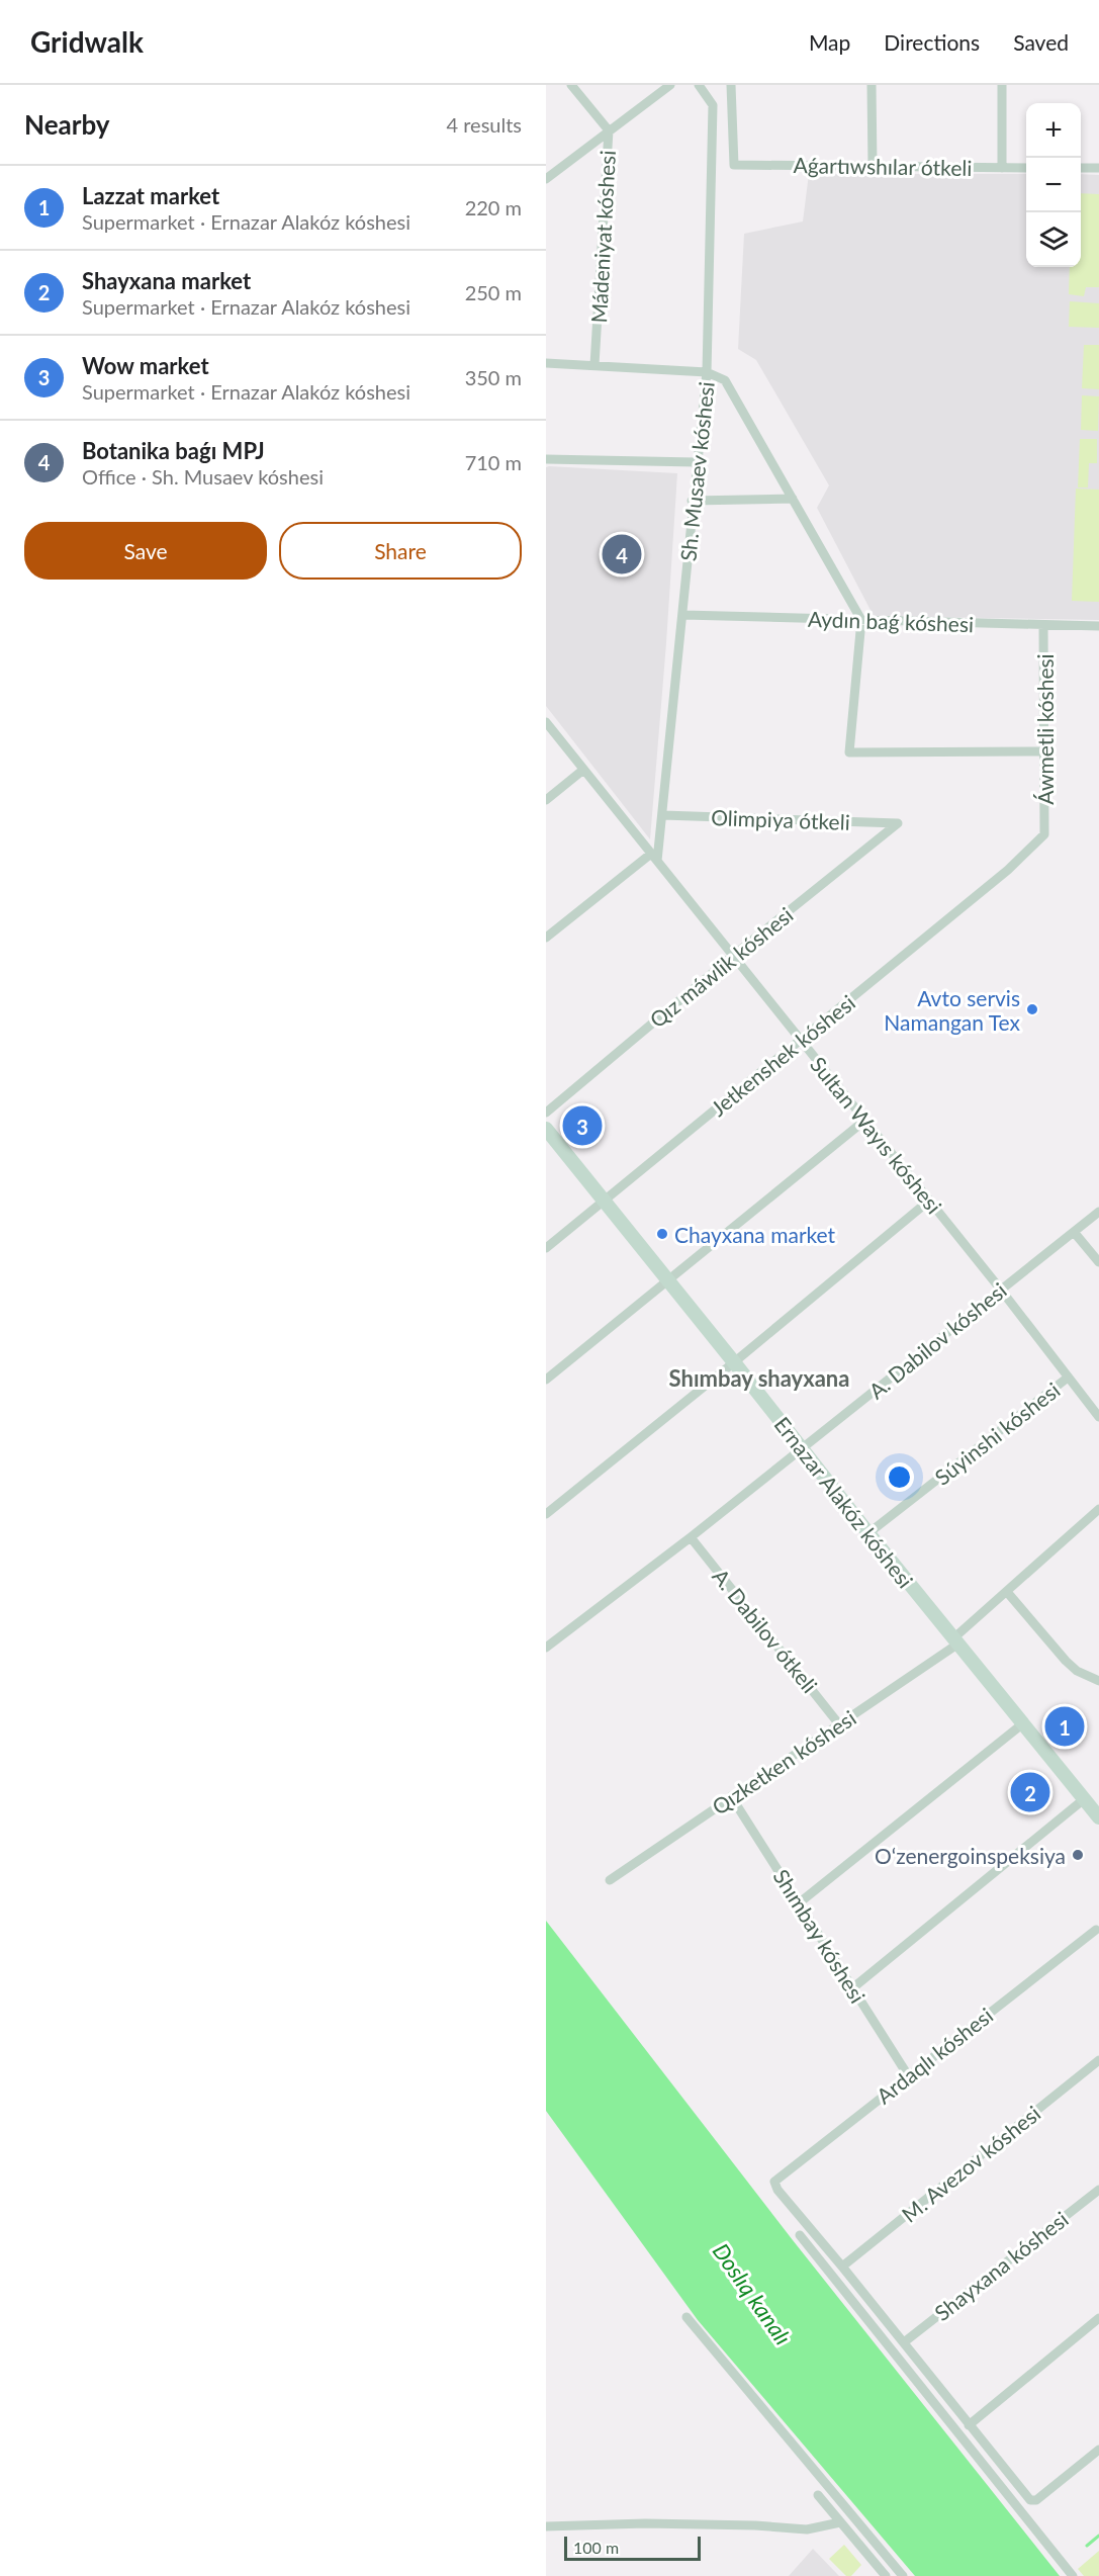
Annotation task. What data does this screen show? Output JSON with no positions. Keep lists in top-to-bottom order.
{
  "streets": {
    "main road": ["Ernazar Alakóz kóshesi"],
    "street": [
      "Aǵartıwshılar ótkeli",
      "Mádeniyat kóshesi",
      "Sh. Musaev kóshesi",
      "Aydın baǵ kóshesi",
      "Áwmetli kóshesi",
      "Olimpiya ótkeli",
      "Qız máwlik kóshesi",
      "Jetkenshek kóshesi",
      "Sultan Wayıs kóshesi",
      "A. Dabilov kóshesi",
      "Súyinshi kóshesi",
      "A. Dabilov ótkeli",
      "Qızketken kóshesi",
      "Shımbay kóshesi",
      "Ardaqlı kóshesi",
      "M. Avezov kóshesi",
      "Shayxana kóshesi"
    ]
  },
  "crossings": [
    ["Sh. Musaev kóshesi", "Aydın baǵ kóshesi"],
    ["Sh. Musaev kóshesi", "Olimpiya ótkeli"],
    ["Sh. Musaev kóshesi", "Sultan Wayıs kóshesi"],
    ["Aydın baǵ kóshesi", "Áwmetli kóshesi"],
    ["Áwmetli kóshesi", "Jetkenshek kóshesi"],
    ["Olimpiya ótkeli", "Qız máwlik kóshesi"],
    ["Qız máwlik kóshesi", "Sultan Wayıs kóshesi"],
    ["Jetkenshek kóshesi", "Sultan Wayıs kóshesi"],
    ["Jetkenshek kóshesi", "Ernazar Alakóz kóshesi"],
    ["Sultan Wayıs kóshesi", "A. Dabilov kóshesi"],
    ["Sultan Wayıs kóshesi", "Súyinshi kóshesi"],
    ["A. Dabilov kóshesi", "Ernazar Alakóz kóshesi"],
    ["A. Dabilov kóshesi", "A. Dabilov ótkeli"],
    ["Súyinshi kóshesi", "Ernazar Alakóz kóshesi"],
    ["Ernazar Alakóz kóshesi", "Qızketken kóshesi"],
    ["A. Dabilov ótkeli", "Qızketken kóshesi"],
    ["Qızketken kóshesi", "Shımbay kóshesi"],
    ["Shımbay kóshesi", "Ardaqlı kóshesi"],
    ["Ardaqlı kóshesi", "M. Avezov kóshesi"]
  ],
  "districts": ["Shımbay shayxana"],
  "water": ["Doslıq kanalı"],
  "places": ["Avto servis Namangan Tex", "Chayxana market", "O‘zenergoinspeksiya"],
  "scale_bar": "100 m",
  "page": {
    "header": "Gridwalk",
    "nav": ["Map", "Directions", "Saved"],
    "heading": ["Nearby", "4 results"],
    "map_buttons": ["+", "−"],
    "list": [
      {
        "mark": "1",
        "name": "Lazzat market",
        "note": "Supermarket · Ernazar Alakóz kóshesi",
        "value": "220 m"
      },
      {
        "mark": "2",
        "name": "Shayxana market",
        "note": "Supermarket · Ernazar Alakóz kóshesi",
        "value": "250 m"
      },
      {
        "mark": "3",
        "name": "Wow market",
        "note": "Supermarket · Ernazar Alakóz kóshesi",
        "value": "350 m"
      },
      {
        "mark": "4",
        "name": "Botanika baǵı MPJ",
        "note": "Office · Sh. Musaev kóshesi",
        "value": "710 m"
      }
    ],
    "buttons": ["Save", "Share"],
    "pins": [
      "4",
      "3",
      "1",
      "2"
    ],
    "scale": "100 m"
  }
}
